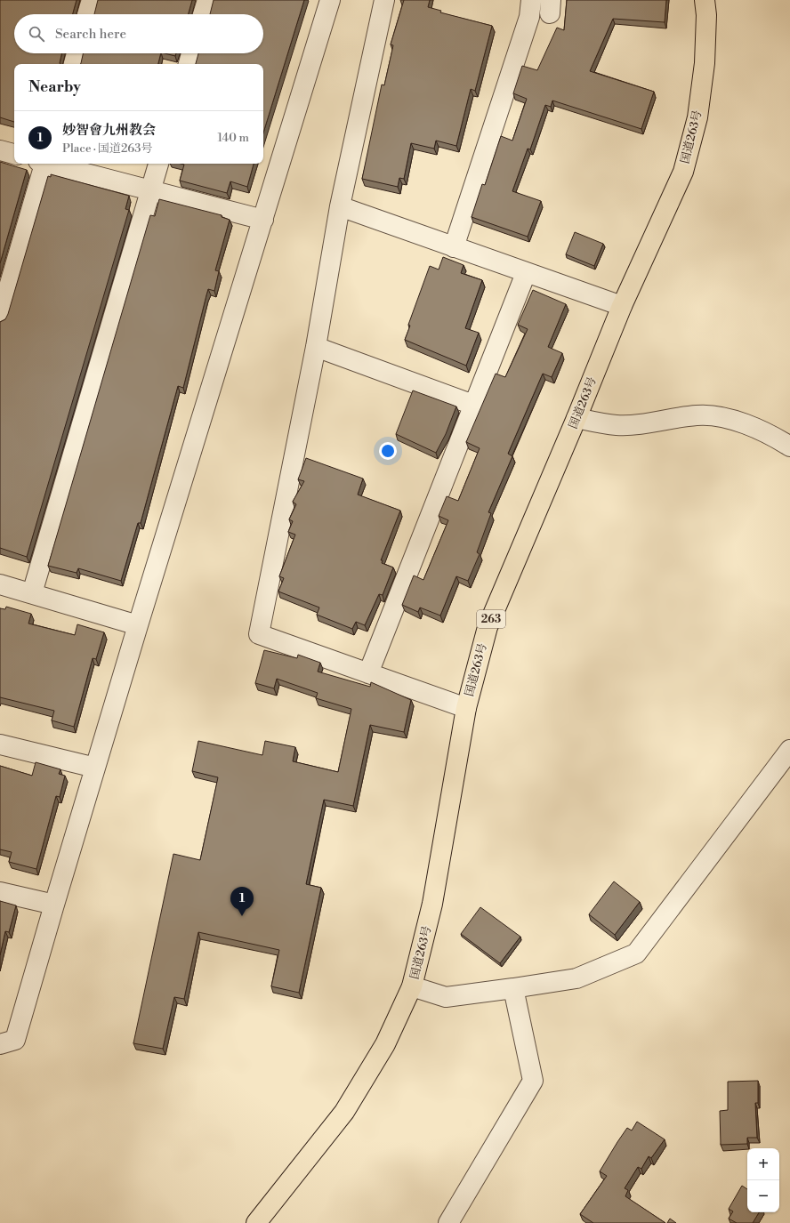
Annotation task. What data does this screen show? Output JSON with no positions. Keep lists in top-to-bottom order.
{
  "streets": {
    "highway": ["国道263号", "263"]
  },
  "page": {
    "search": "Search here",
    "heading": "Nearby",
    "list": [
      {
        "mark": "1",
        "name": "妙智會九州教会",
        "note": "Place · 国道263号",
        "value": "140 m"
      }
    ],
    "pins": "1",
    "map_buttons": ["+", "−"]
  }
}
